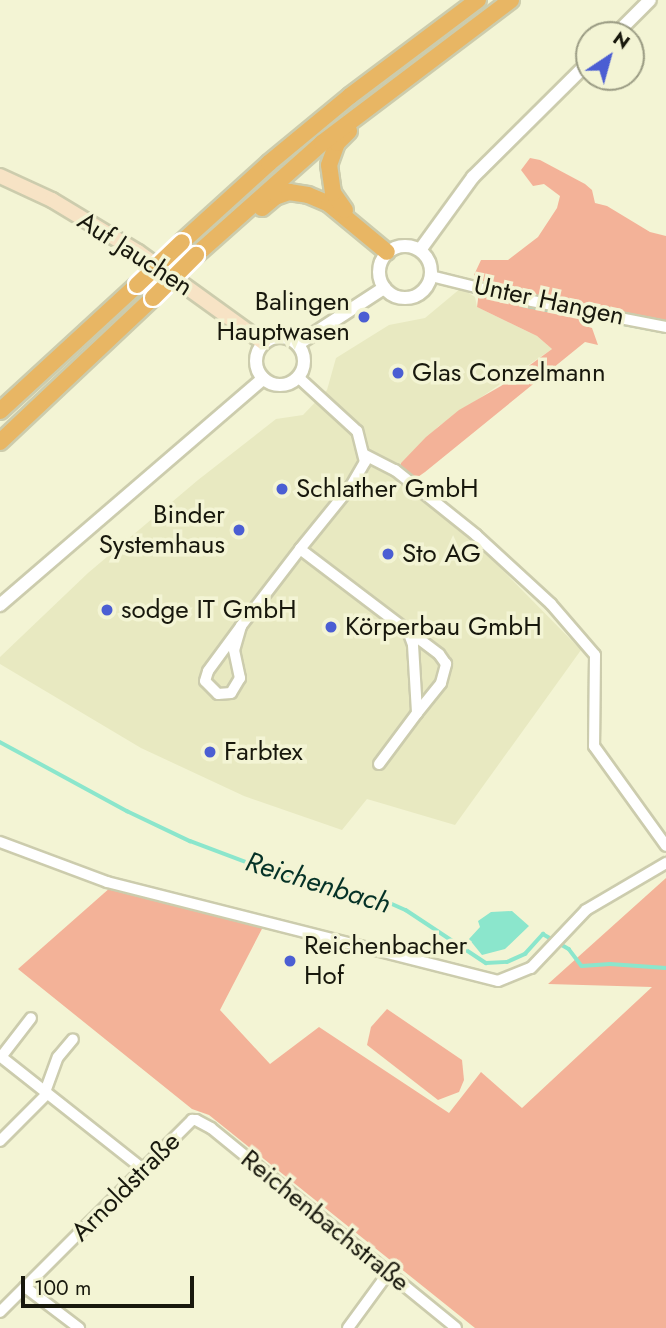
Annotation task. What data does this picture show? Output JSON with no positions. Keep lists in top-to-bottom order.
{
  "streets": {
    "main road": ["Auf Jauchen"],
    "street": ["Unter Hangen", "Arnoldstraße", "Reichenbachstraße"]
  },
  "crossings": [
    ["Arnoldstraße", "Reichenbachstraße"]
  ],
  "water": ["Reichenbach"],
  "places": [
    "Balingen Hauptwasen",
    "Glas Conzelmann",
    "Schlather GmbH",
    "Binder Systemhaus",
    "Sto AG",
    "sodge IT GmbH",
    "Körperbau GmbH",
    "Farbtex",
    "Reichenbacher Hof"
  ],
  "scale_bar": "100 m",
  "north": "top right"
}
